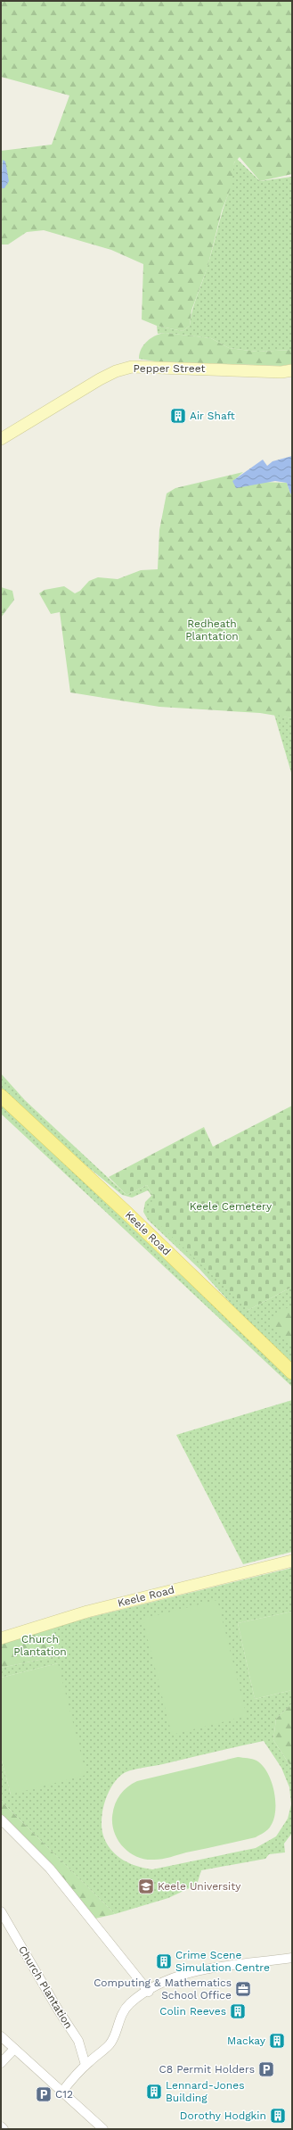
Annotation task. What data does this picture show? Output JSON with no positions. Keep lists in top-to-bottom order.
{
  "streets": {
    "main road": ["Pepper Street", "Keele Road"],
    "street": ["Church Plantation"]
  },
  "parks": ["Redheath Plantation", "Keele Cemetery", "Church Plantation"],
  "places": {
    "building": [
      "Air Shaft",
      "Crime Scene Simulation Centre",
      "Colin Reeves",
      "Mackay",
      "Lennard-Jones Building",
      "Dorothy Hodgkin"
    ],
    "school or university": ["Keele University"],
    "office": ["Computing & Mathematics School Office"],
    "parking": ["C8 Permit Holders", "C12"]
  }
}
